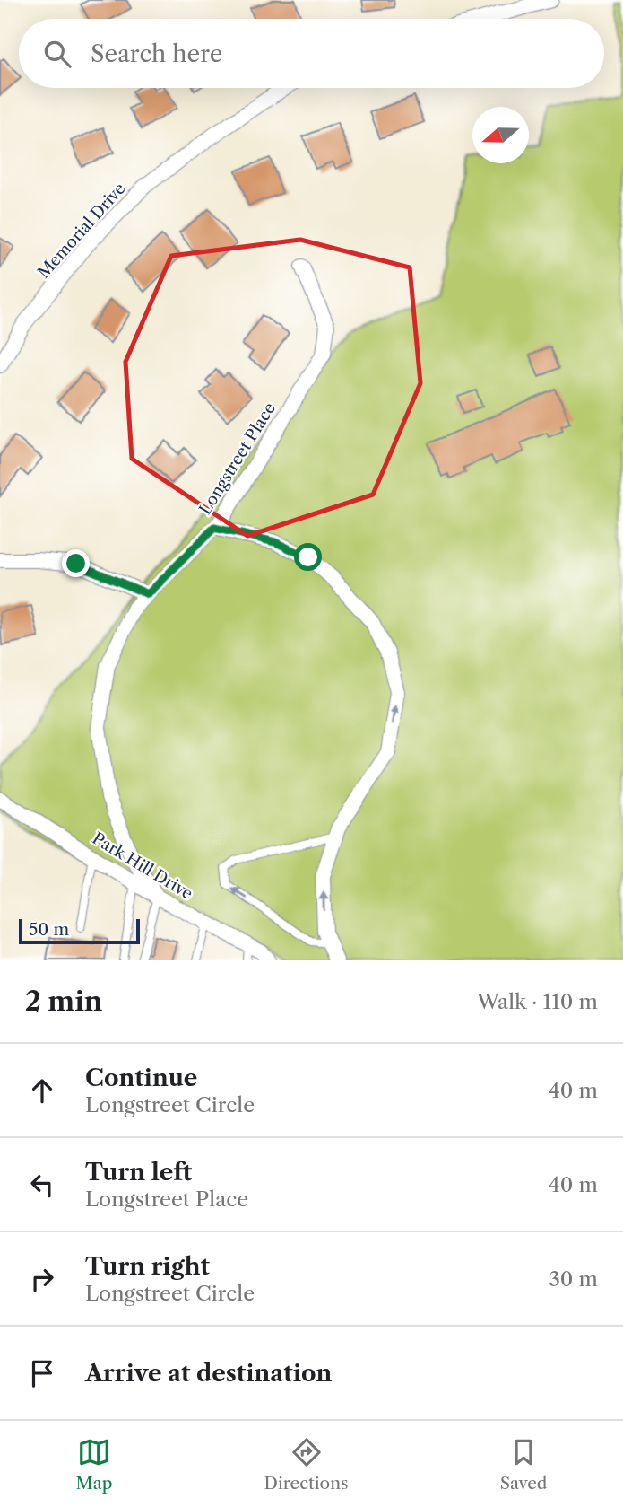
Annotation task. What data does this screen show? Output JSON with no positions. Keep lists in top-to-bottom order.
{
  "streets": {
    "street": ["Memorial Drive", "Longstreet Place", "Park Hill Drive"]
  },
  "crossings": [
    ["Longstreet Place", "Park Hill Drive"]
  ],
  "scale_bar": "50 m",
  "north": "left",
  "page": {
    "search": "Search here",
    "scale": "50 m",
    "heading": ["2 min", "Walk · 110 m"],
    "list": [
      ["Continue", "Longstreet Circle", "40 m"],
      ["Turn left", "Longstreet Place", "40 m"],
      ["Turn right", "Longstreet Circle", "30 m"],
      "Arrive at destination"
    ],
    "nav": ["Map", "Directions", "Saved"]
  }
}
